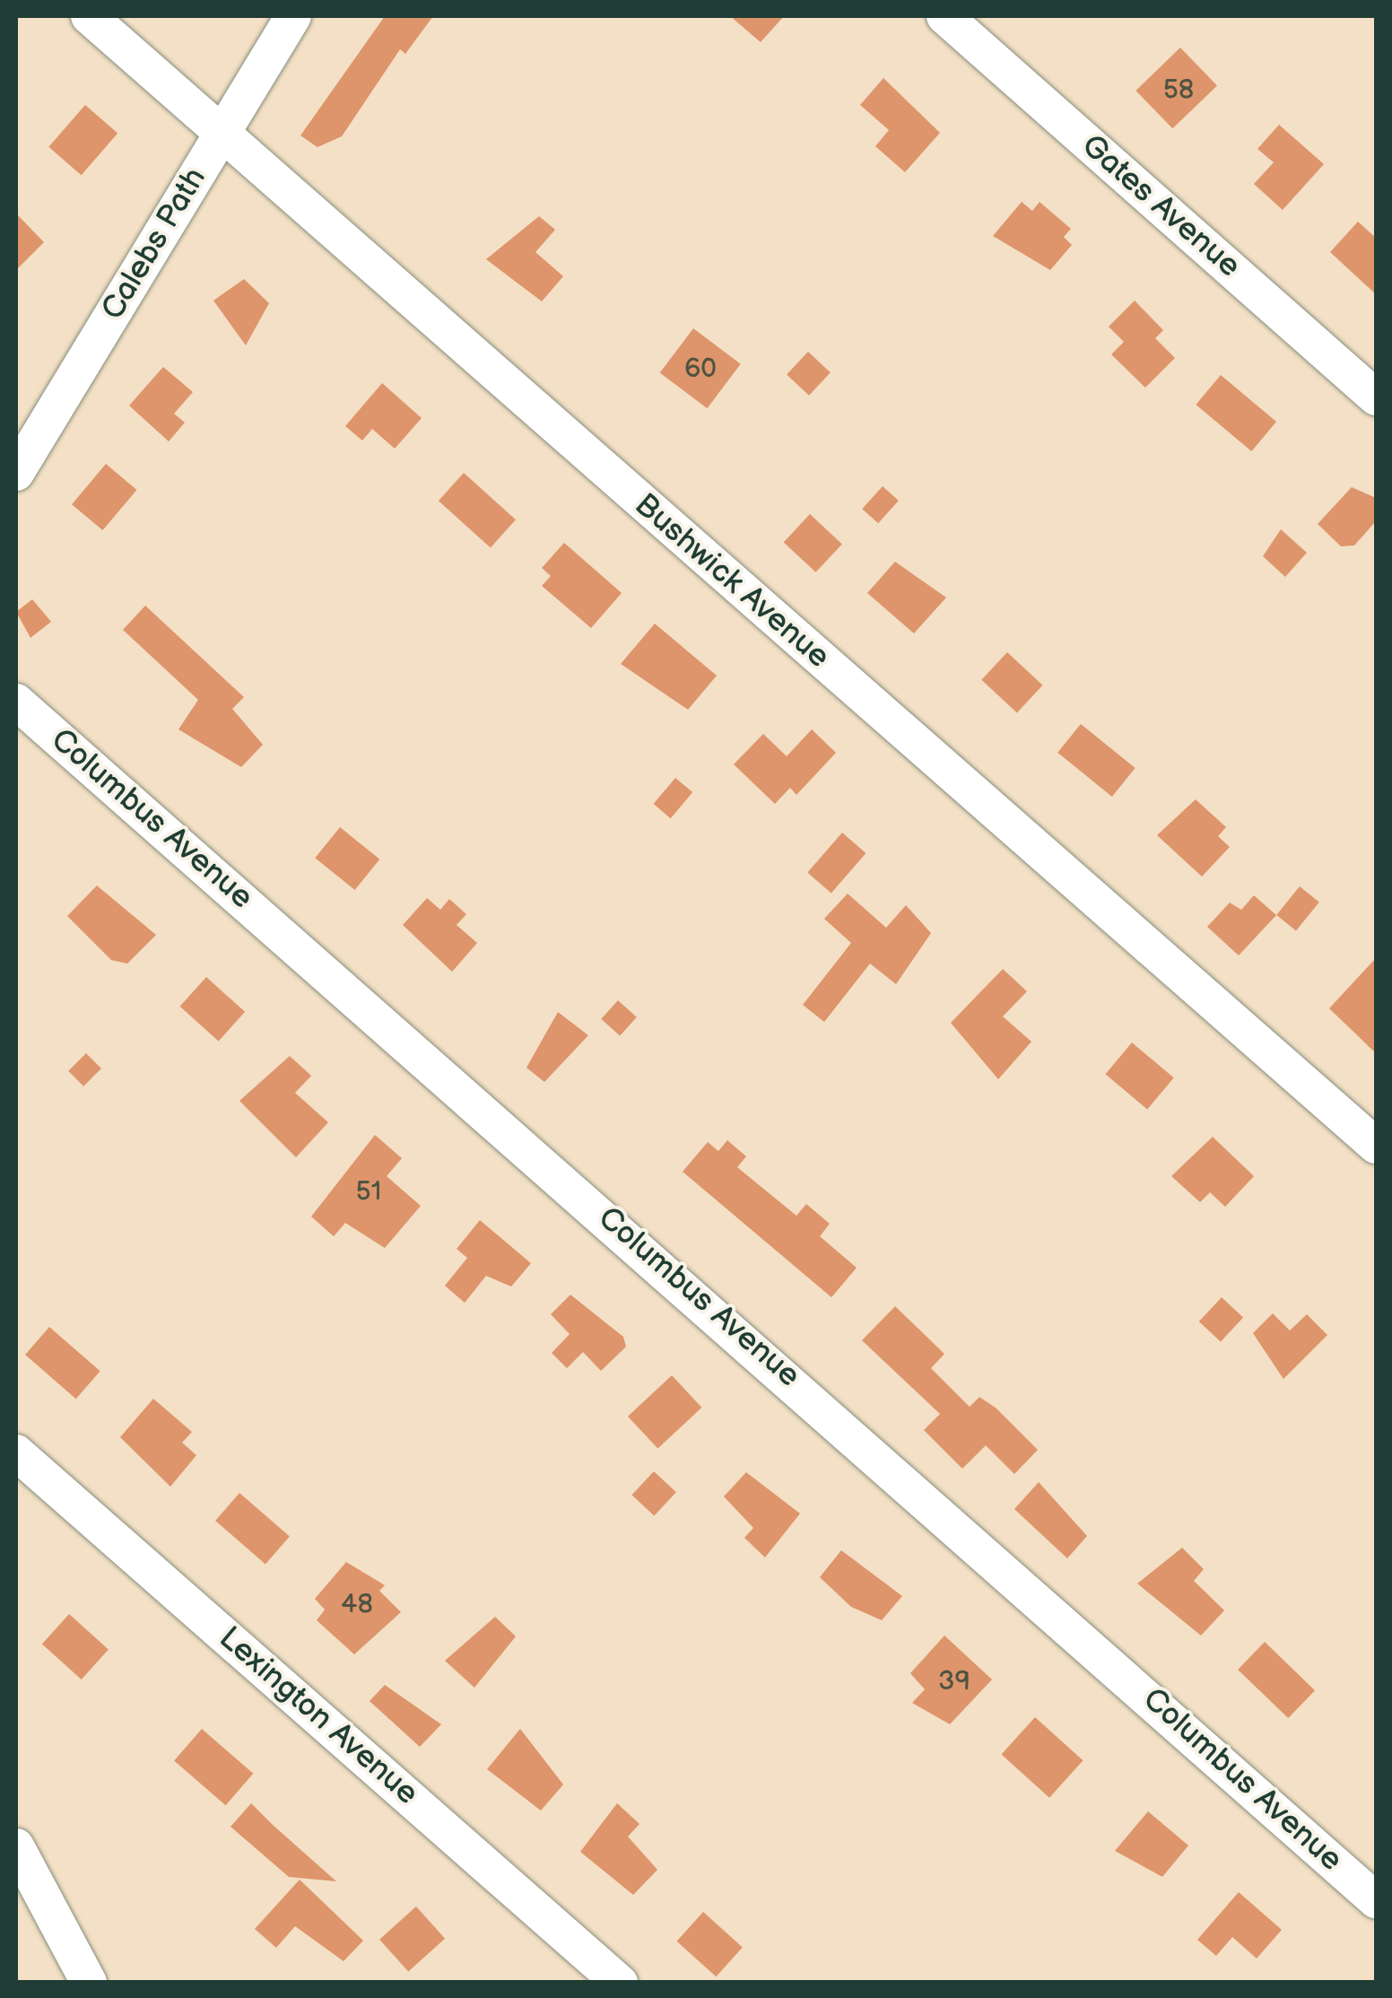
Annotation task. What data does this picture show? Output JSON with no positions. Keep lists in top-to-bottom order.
{
  "streets": {
    "street": [
      "Gates Avenue",
      "Calebs Path",
      "Bushwick Avenue",
      "Columbus Avenue",
      "Lexington Avenue"
    ]
  },
  "crossings": [
    ["Calebs Path", "Bushwick Avenue"]
  ],
  "house_numbers": [
    "58",
    "60",
    "51",
    "48",
    "39"
  ]
}
